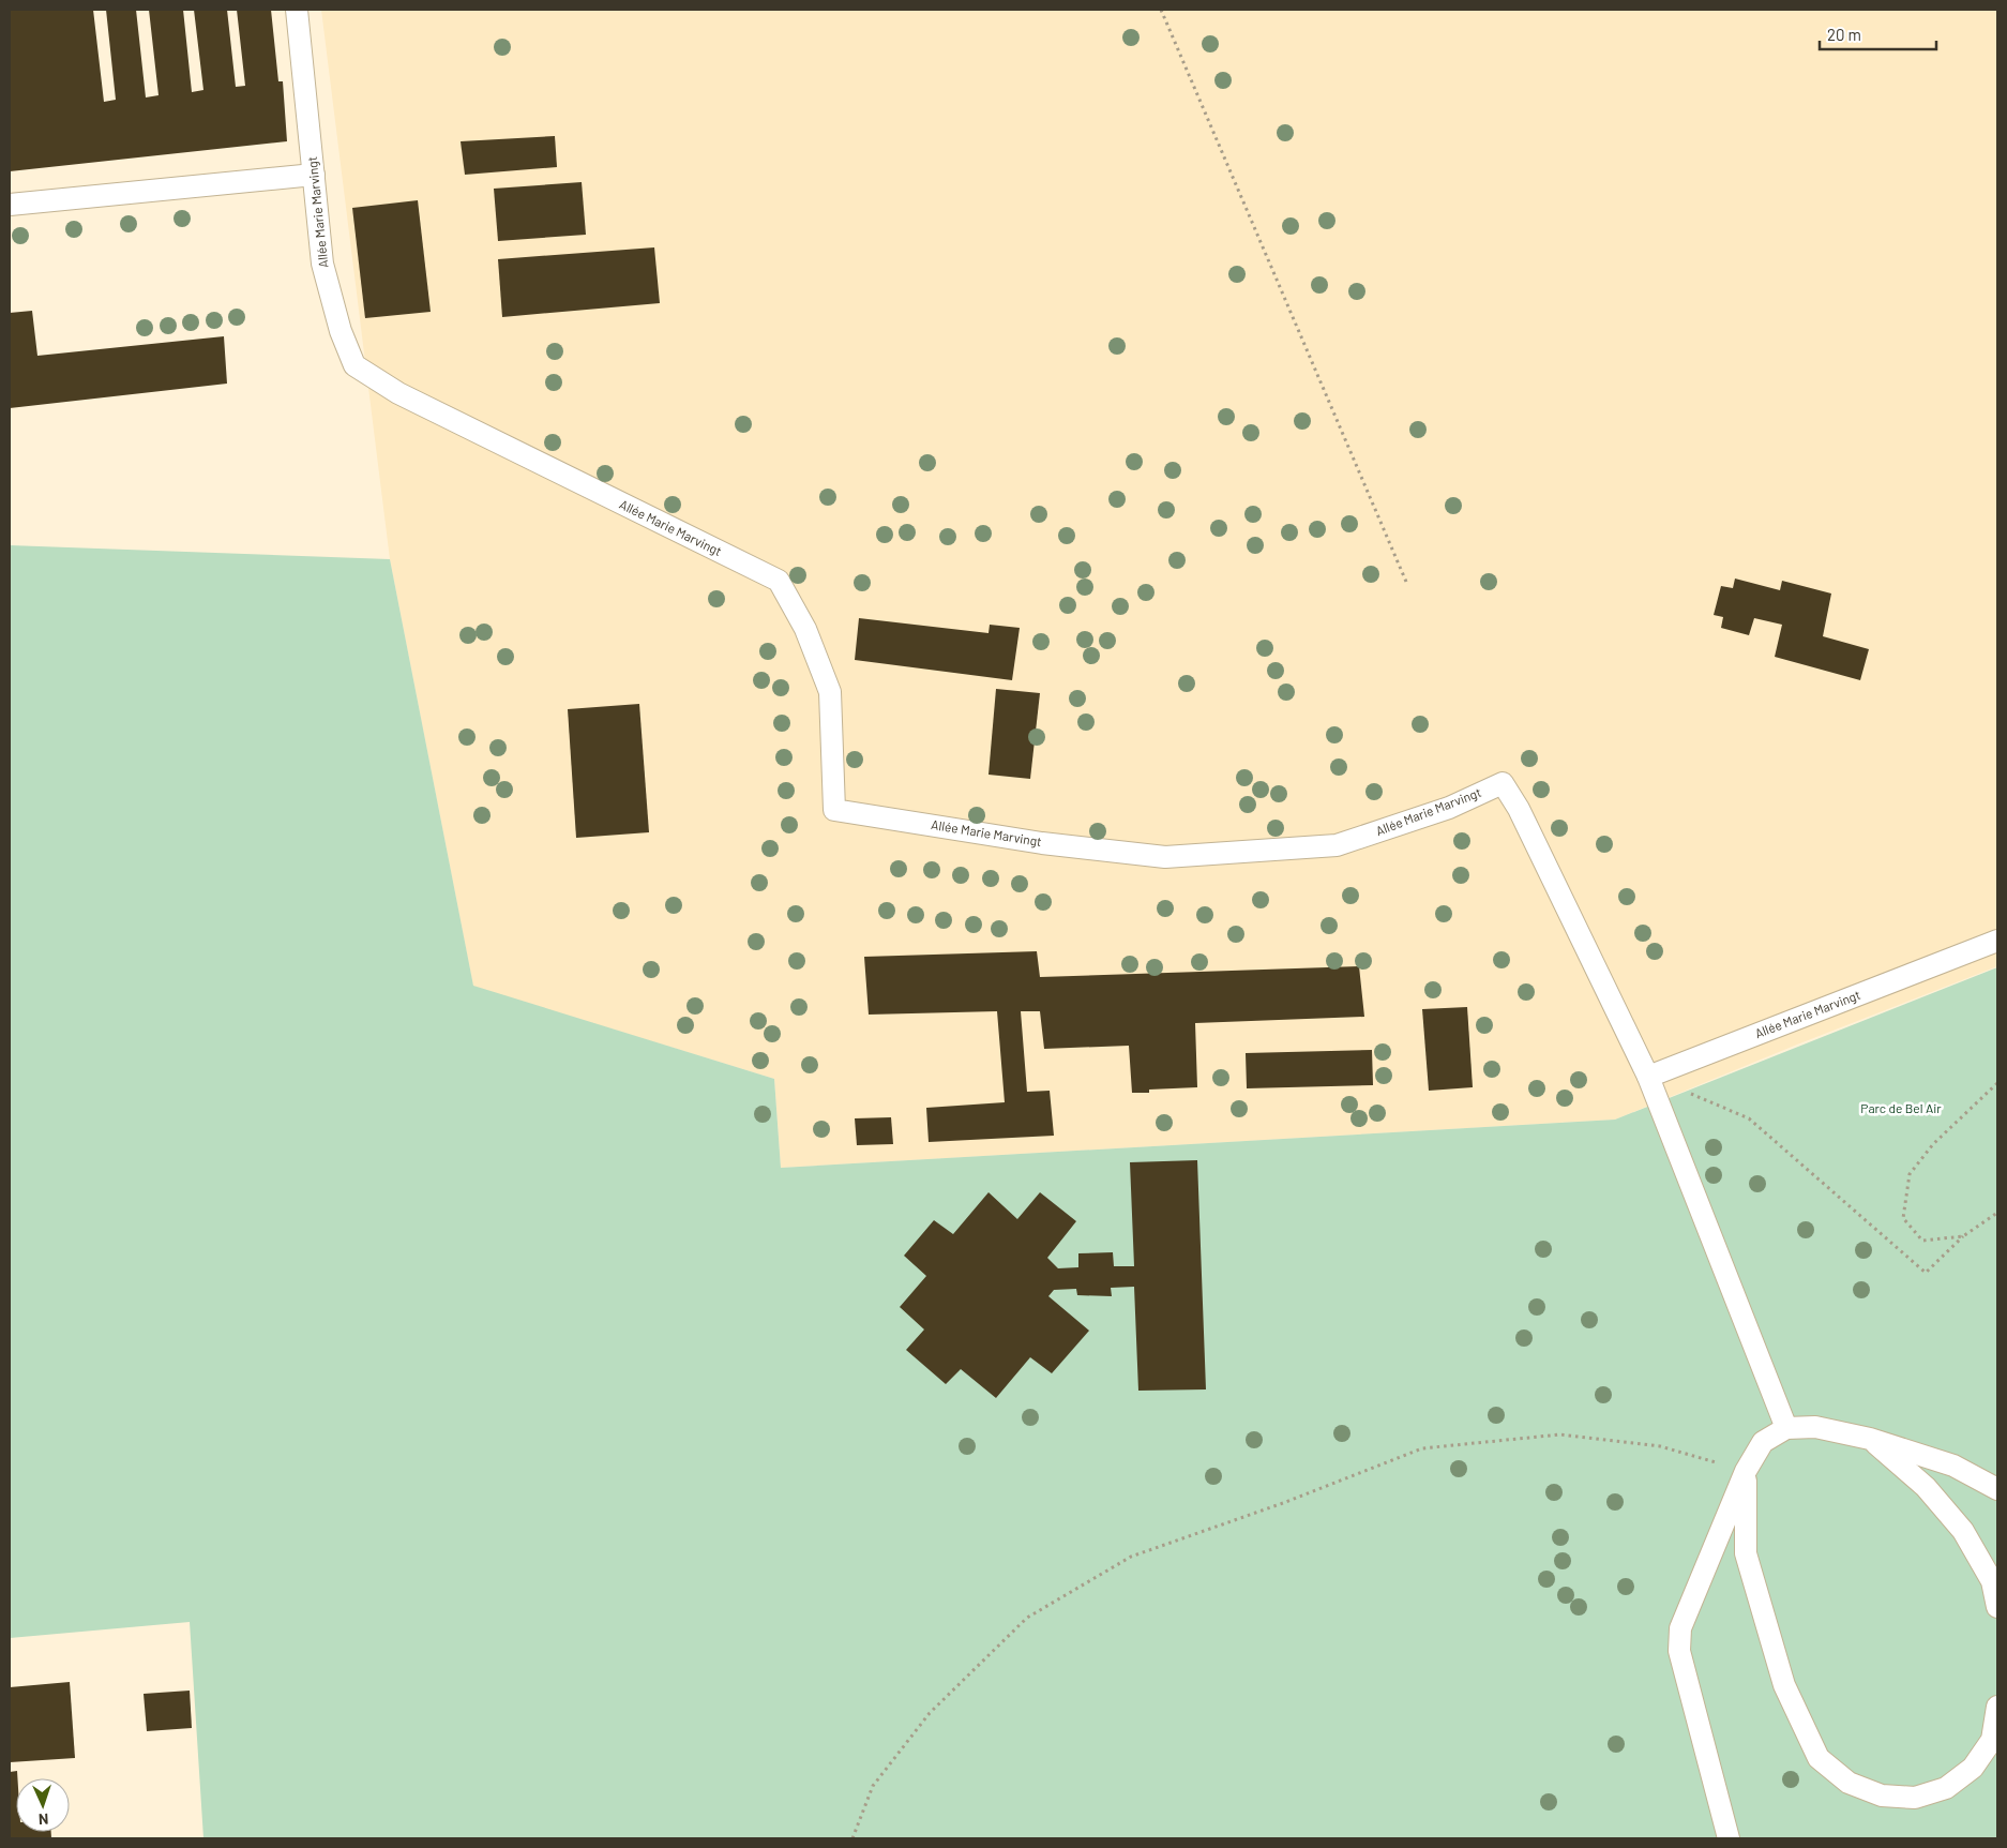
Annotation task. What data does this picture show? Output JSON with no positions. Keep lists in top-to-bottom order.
{
  "streets": {
    "lane": ["Allée Marie Marvingt"]
  },
  "parks": ["Parc de Bel Air"],
  "scale_bar": "20 m",
  "north": "bottom"
}
